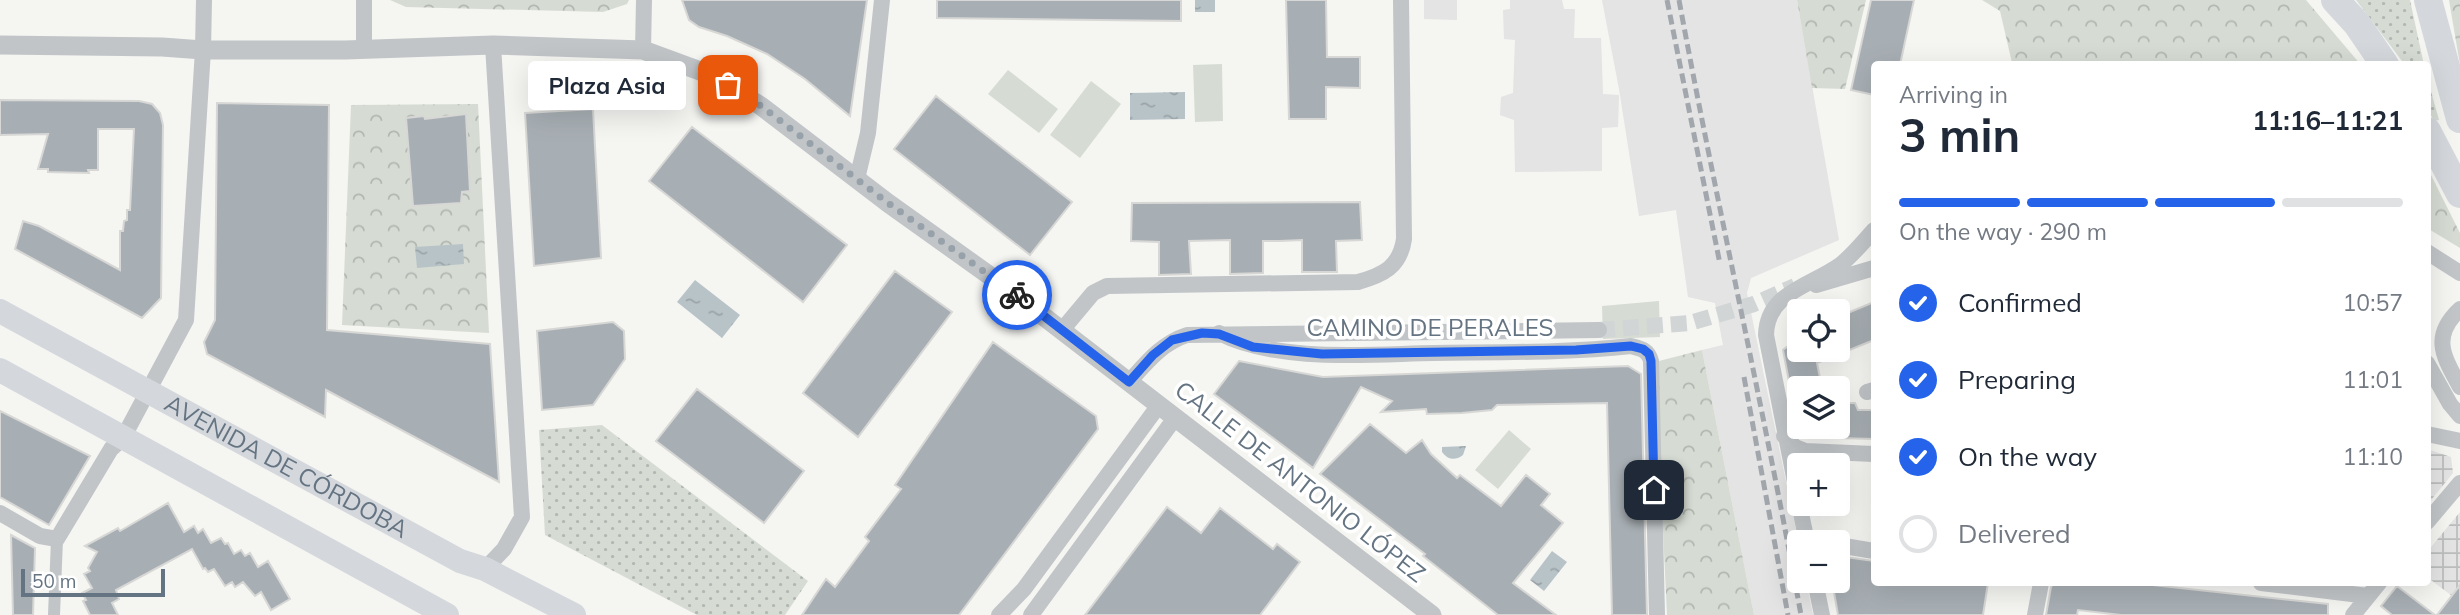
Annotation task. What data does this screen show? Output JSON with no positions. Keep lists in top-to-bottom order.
{
  "streets": {
    "main road": ["AVENIDA DE CÓRDOBA"],
    "street": ["CAMINO DE PERALES", "CALLE DE ANTONIO LÓPEZ"]
  },
  "crossings": [
    ["CAMINO DE PERALES", "CALLE DE ANTONIO LÓPEZ"]
  ],
  "places": ["Plaza Asia"],
  "scale_bar": "50 m",
  "page": {
    "bubble": "Plaza Asia",
    "heading": ["3 min", "Arriving in", "11:16–11:21"],
    "bar": "On the way · 290 m",
    "list": [
      ["Confirmed", "10:57"],
      ["Preparing", "11:01"],
      ["On the way", "11:10"],
      "Delivered"
    ],
    "map_buttons": ["+", "−"],
    "scale": "50 m"
  }
}
